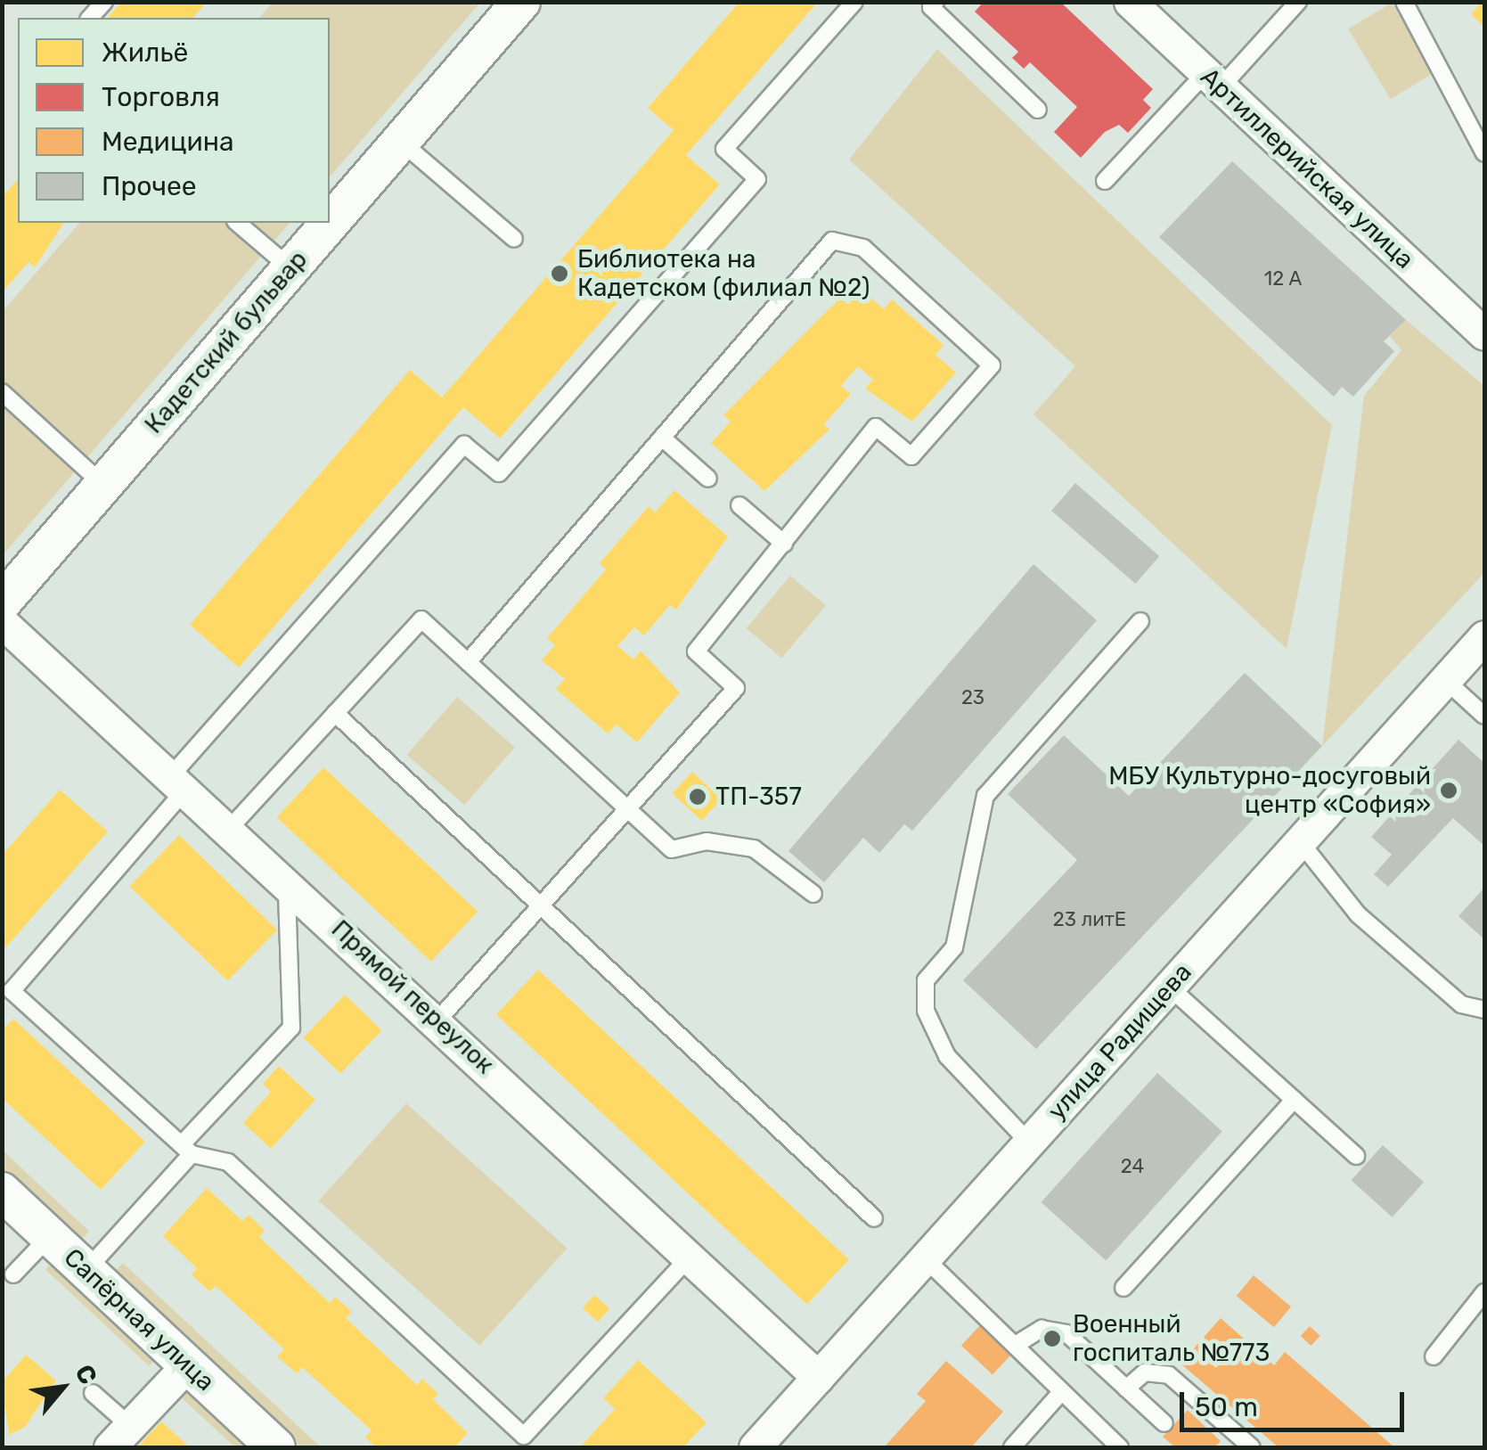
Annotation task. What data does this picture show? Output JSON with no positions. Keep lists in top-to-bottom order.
{
  "streets": {
    "street": [
      "Артиллерийская улица",
      "Кадетский бульвар",
      "Прямой переулок",
      "улица Радищева",
      "Сапёрная улица"
    ]
  },
  "crossings": [
    ["Прямой переулок", "улица Радищева"]
  ],
  "places": [
    "Библиотека на Кадетском (филиал №2)",
    "МБУ Культурно-досуговый центр «София»",
    "ТП-357",
    "Военный госпиталь №773"
  ],
  "house_numbers": [
    "12 А",
    "23",
    "23 литЕ",
    "24"
  ],
  "legend": [
    "Жильё",
    "Торговля",
    "Медицина",
    "Прочее"
  ],
  "scale_bar": "50 m",
  "north": "top right"
}
